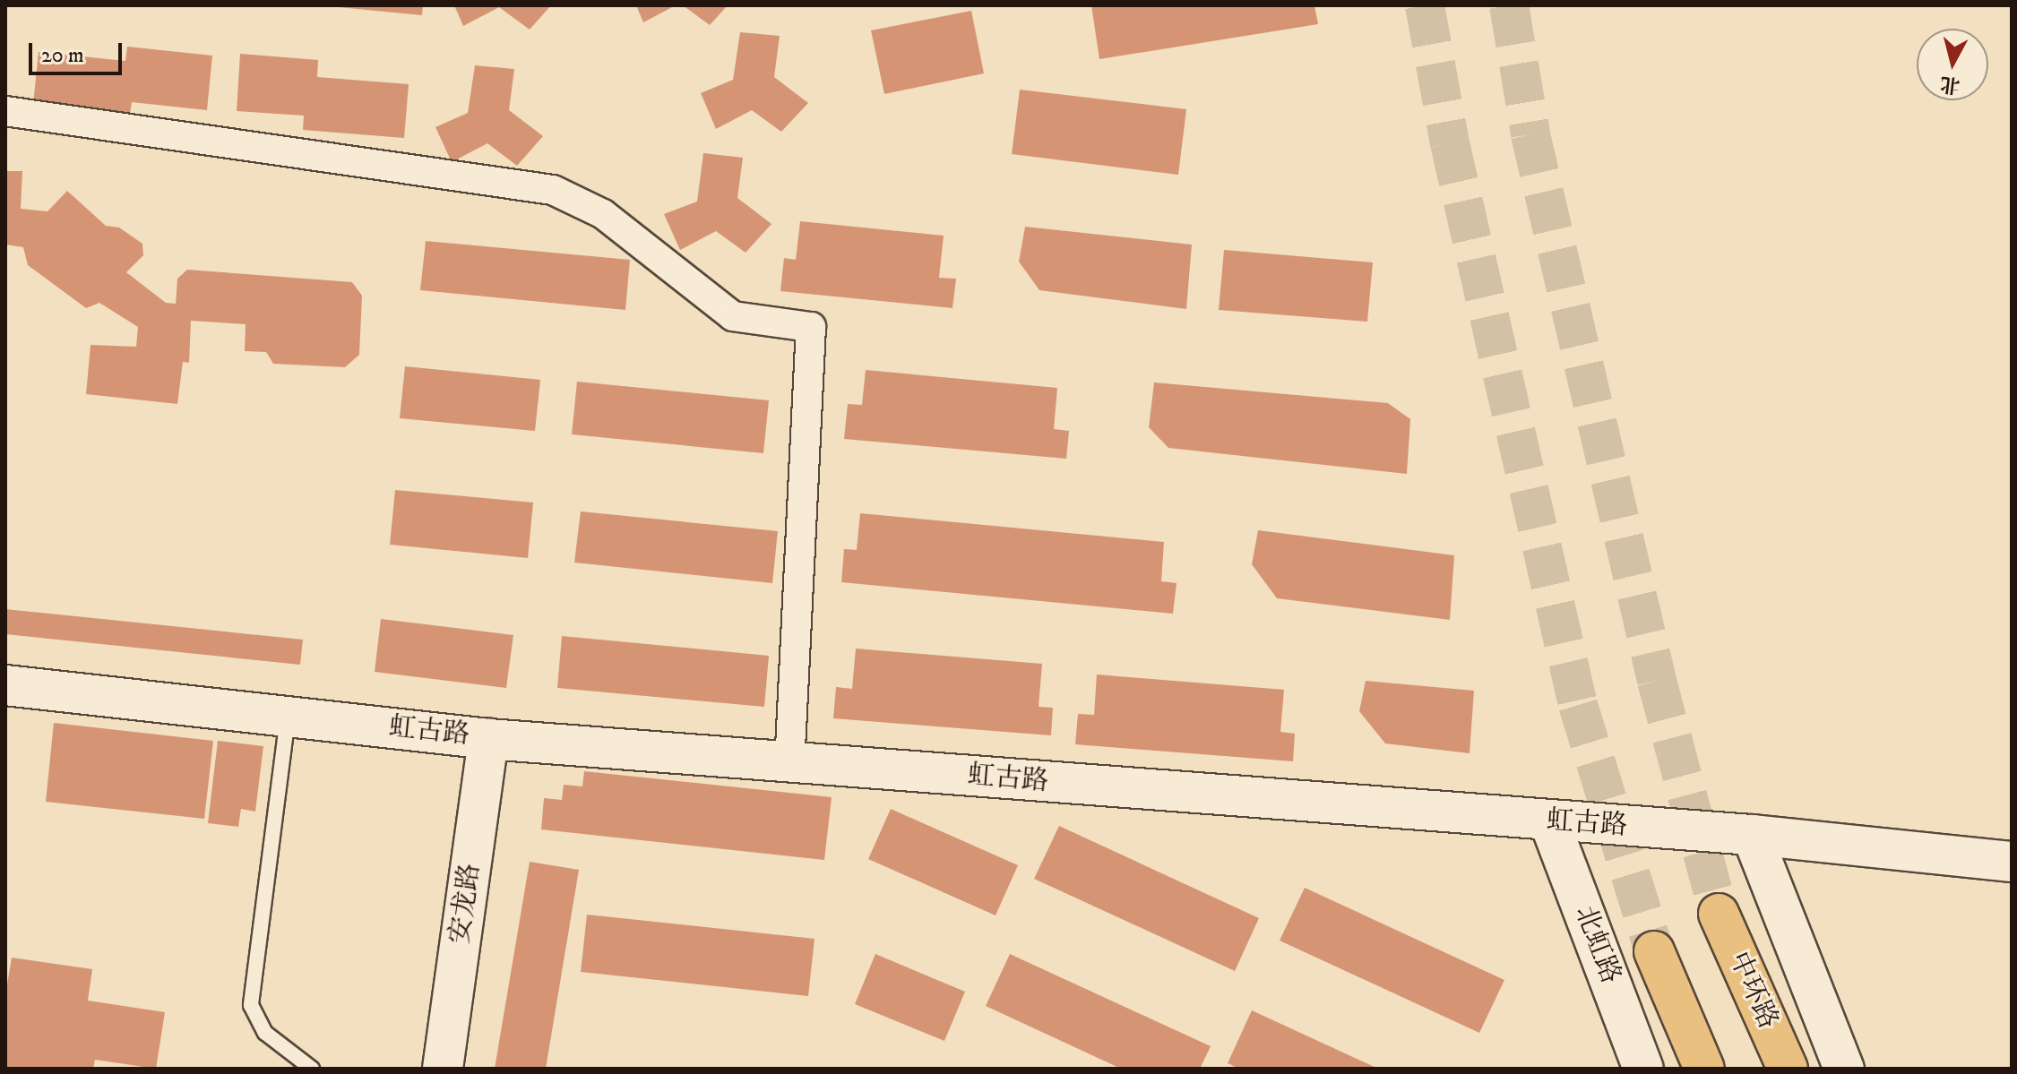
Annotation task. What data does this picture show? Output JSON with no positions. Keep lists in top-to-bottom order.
{
  "streets": {
    "highway": ["中环路"],
    "street": ["虹古路", "安龙路", "北虹路"]
  },
  "crossings": [
    ["虹古路", "安龙路"],
    ["虹古路", "北虹路"]
  ],
  "scale_bar": "20 m",
  "north": "bottom"
}
